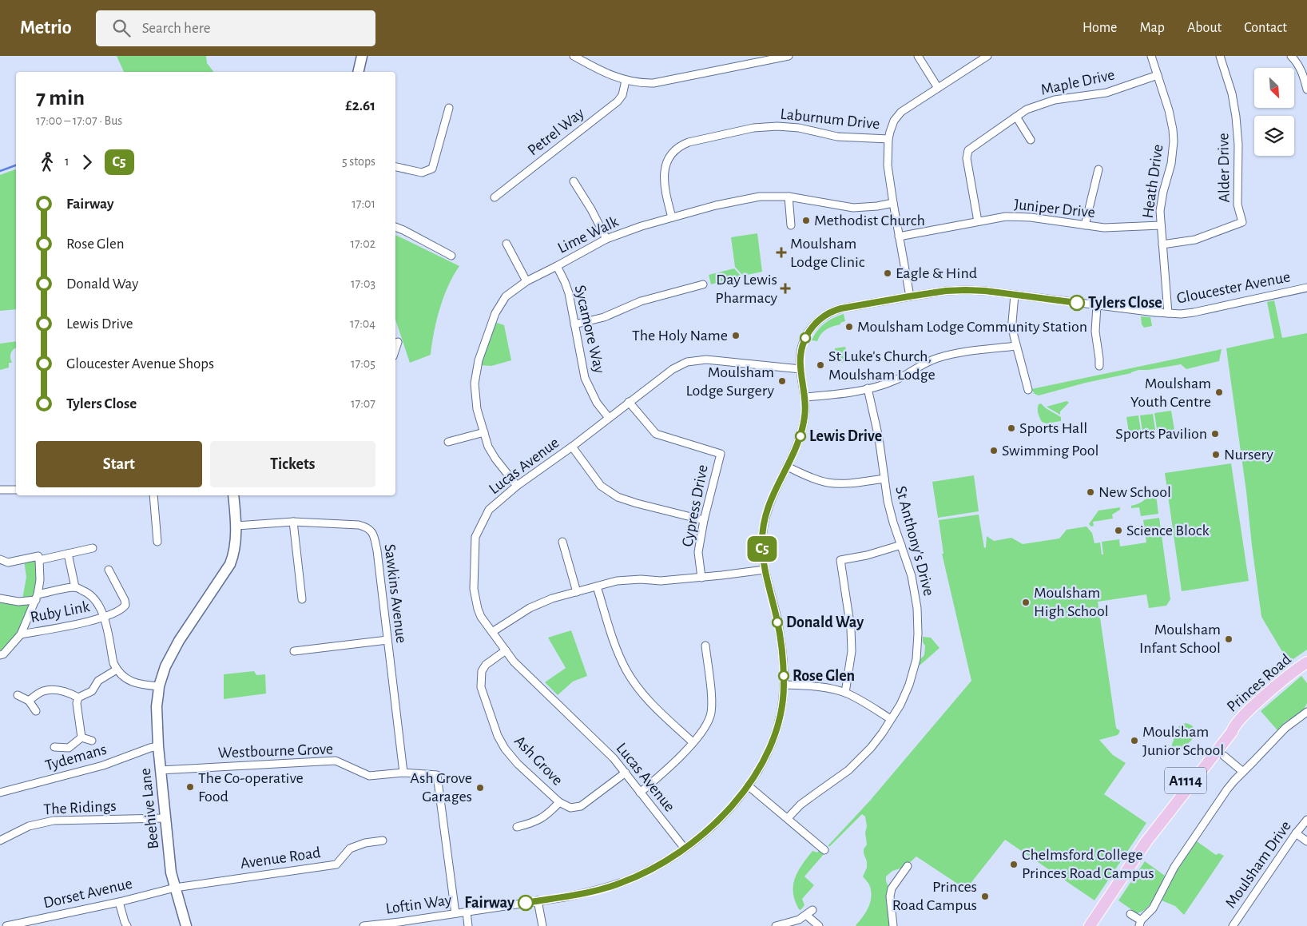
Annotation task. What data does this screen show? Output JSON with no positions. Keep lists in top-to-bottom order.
{
  "streets": {
    "main road": ["Princes Road", "A1114", "Beehive Lane"],
    "street": [
      "Maple Drive",
      "Laburnum Drive",
      "Petrel Way",
      "Alder Drive",
      "Heath Drive",
      "Juniper Drive",
      "Lime Walk",
      "Gloucester Avenue",
      "Sycamore Way",
      "Lucas Avenue",
      "Cypress Drive",
      "St Anthony's Drive",
      "Sawkins Avenue",
      "Ruby Link",
      "Westbourne Grove",
      "Tydemans",
      "Ash Grove",
      "The Ridings",
      "Avenue Road",
      "Moulsham Drive",
      "Dorset Avenue",
      "Loftin Way"
    ]
  },
  "crossings": [
    ["Maple Drive", "Heath Drive"],
    ["Maple Drive", "Juniper Drive"],
    ["Laburnum Drive", "Lime Walk"],
    ["Alder Drive", "Heath Drive"],
    ["Heath Drive", "Juniper Drive"],
    ["Heath Drive", "Gloucester Avenue"],
    ["Lime Walk", "Sycamore Way"],
    ["Lime Walk", "Lucas Avenue"],
    ["Gloucester Avenue", "Lucas Avenue"],
    ["Gloucester Avenue", "Loftin Way"],
    ["Sycamore Way", "Lucas Avenue"],
    ["Lucas Avenue", "Cypress Drive"],
    ["Lucas Avenue", "Ash Grove"],
    ["Sawkins Avenue", "Westbourne Grove"],
    ["Sawkins Avenue", "Beehive Lane"],
    ["Westbourne Grove", "Beehive Lane"],
    ["Westbourne Grove", "Loftin Way"],
    ["Tydemans", "Beehive Lane"],
    ["The Ridings", "Beehive Lane"],
    ["Beehive Lane", "Avenue Road"],
    ["Beehive Lane", "Dorset Avenue"],
    ["Avenue Road", "Dorset Avenue"]
  ],
  "places": {
    "other": [
      "Methodist Church",
      "Eagle & Hind",
      "Tylers Close",
      "Moulsham Lodge Community Station",
      "The Holy Name",
      "St Luke's Church, Moulsham Lodge",
      "Moulsham Lodge Surgery",
      "Moulsham Youth Centre",
      "Sports Hall",
      "Sports Pavilion",
      "Lewis Drive",
      "Swimming Pool",
      "Nursery",
      "New School",
      "Science Block",
      "Moulsham High School",
      "Donald Way",
      "Moulsham Infant School",
      "Rose Glen",
      "Moulsham Junior School",
      "The Co-operative Food",
      "Ash Grove Garages",
      "Chelmsford College Princes Road Campus",
      "Princes Road Campus",
      "Fairway"
    ],
    "health": ["Moulsham Lodge Clinic", "Day Lewis Pharmacy"]
  },
  "lines": ["bus line C5"],
  "north": "bottom right",
  "page": {
    "header": "Metrio",
    "search": "Search here",
    "nav": [
      "Home",
      "Map",
      "About",
      "Contact"
    ],
    "on_map": "C5",
    "heading": ["7 min", "17:00 – 17:07 · Bus", "£2.61"],
    "legs": ["1", "C5", "5 stops"],
    "list": [
      {
        "name": "Fairway",
        "value": "17:01"
      },
      {
        "name": "Rose Glen",
        "value": "17:02"
      },
      {
        "name": "Donald Way",
        "value": "17:03"
      },
      {
        "name": "Lewis Drive",
        "value": "17:04"
      },
      {
        "name": "Gloucester Avenue Shops",
        "value": "17:05"
      },
      {
        "name": "Tylers Close",
        "value": "17:07"
      }
    ],
    "buttons": ["Start", "Tickets"]
  }
}
